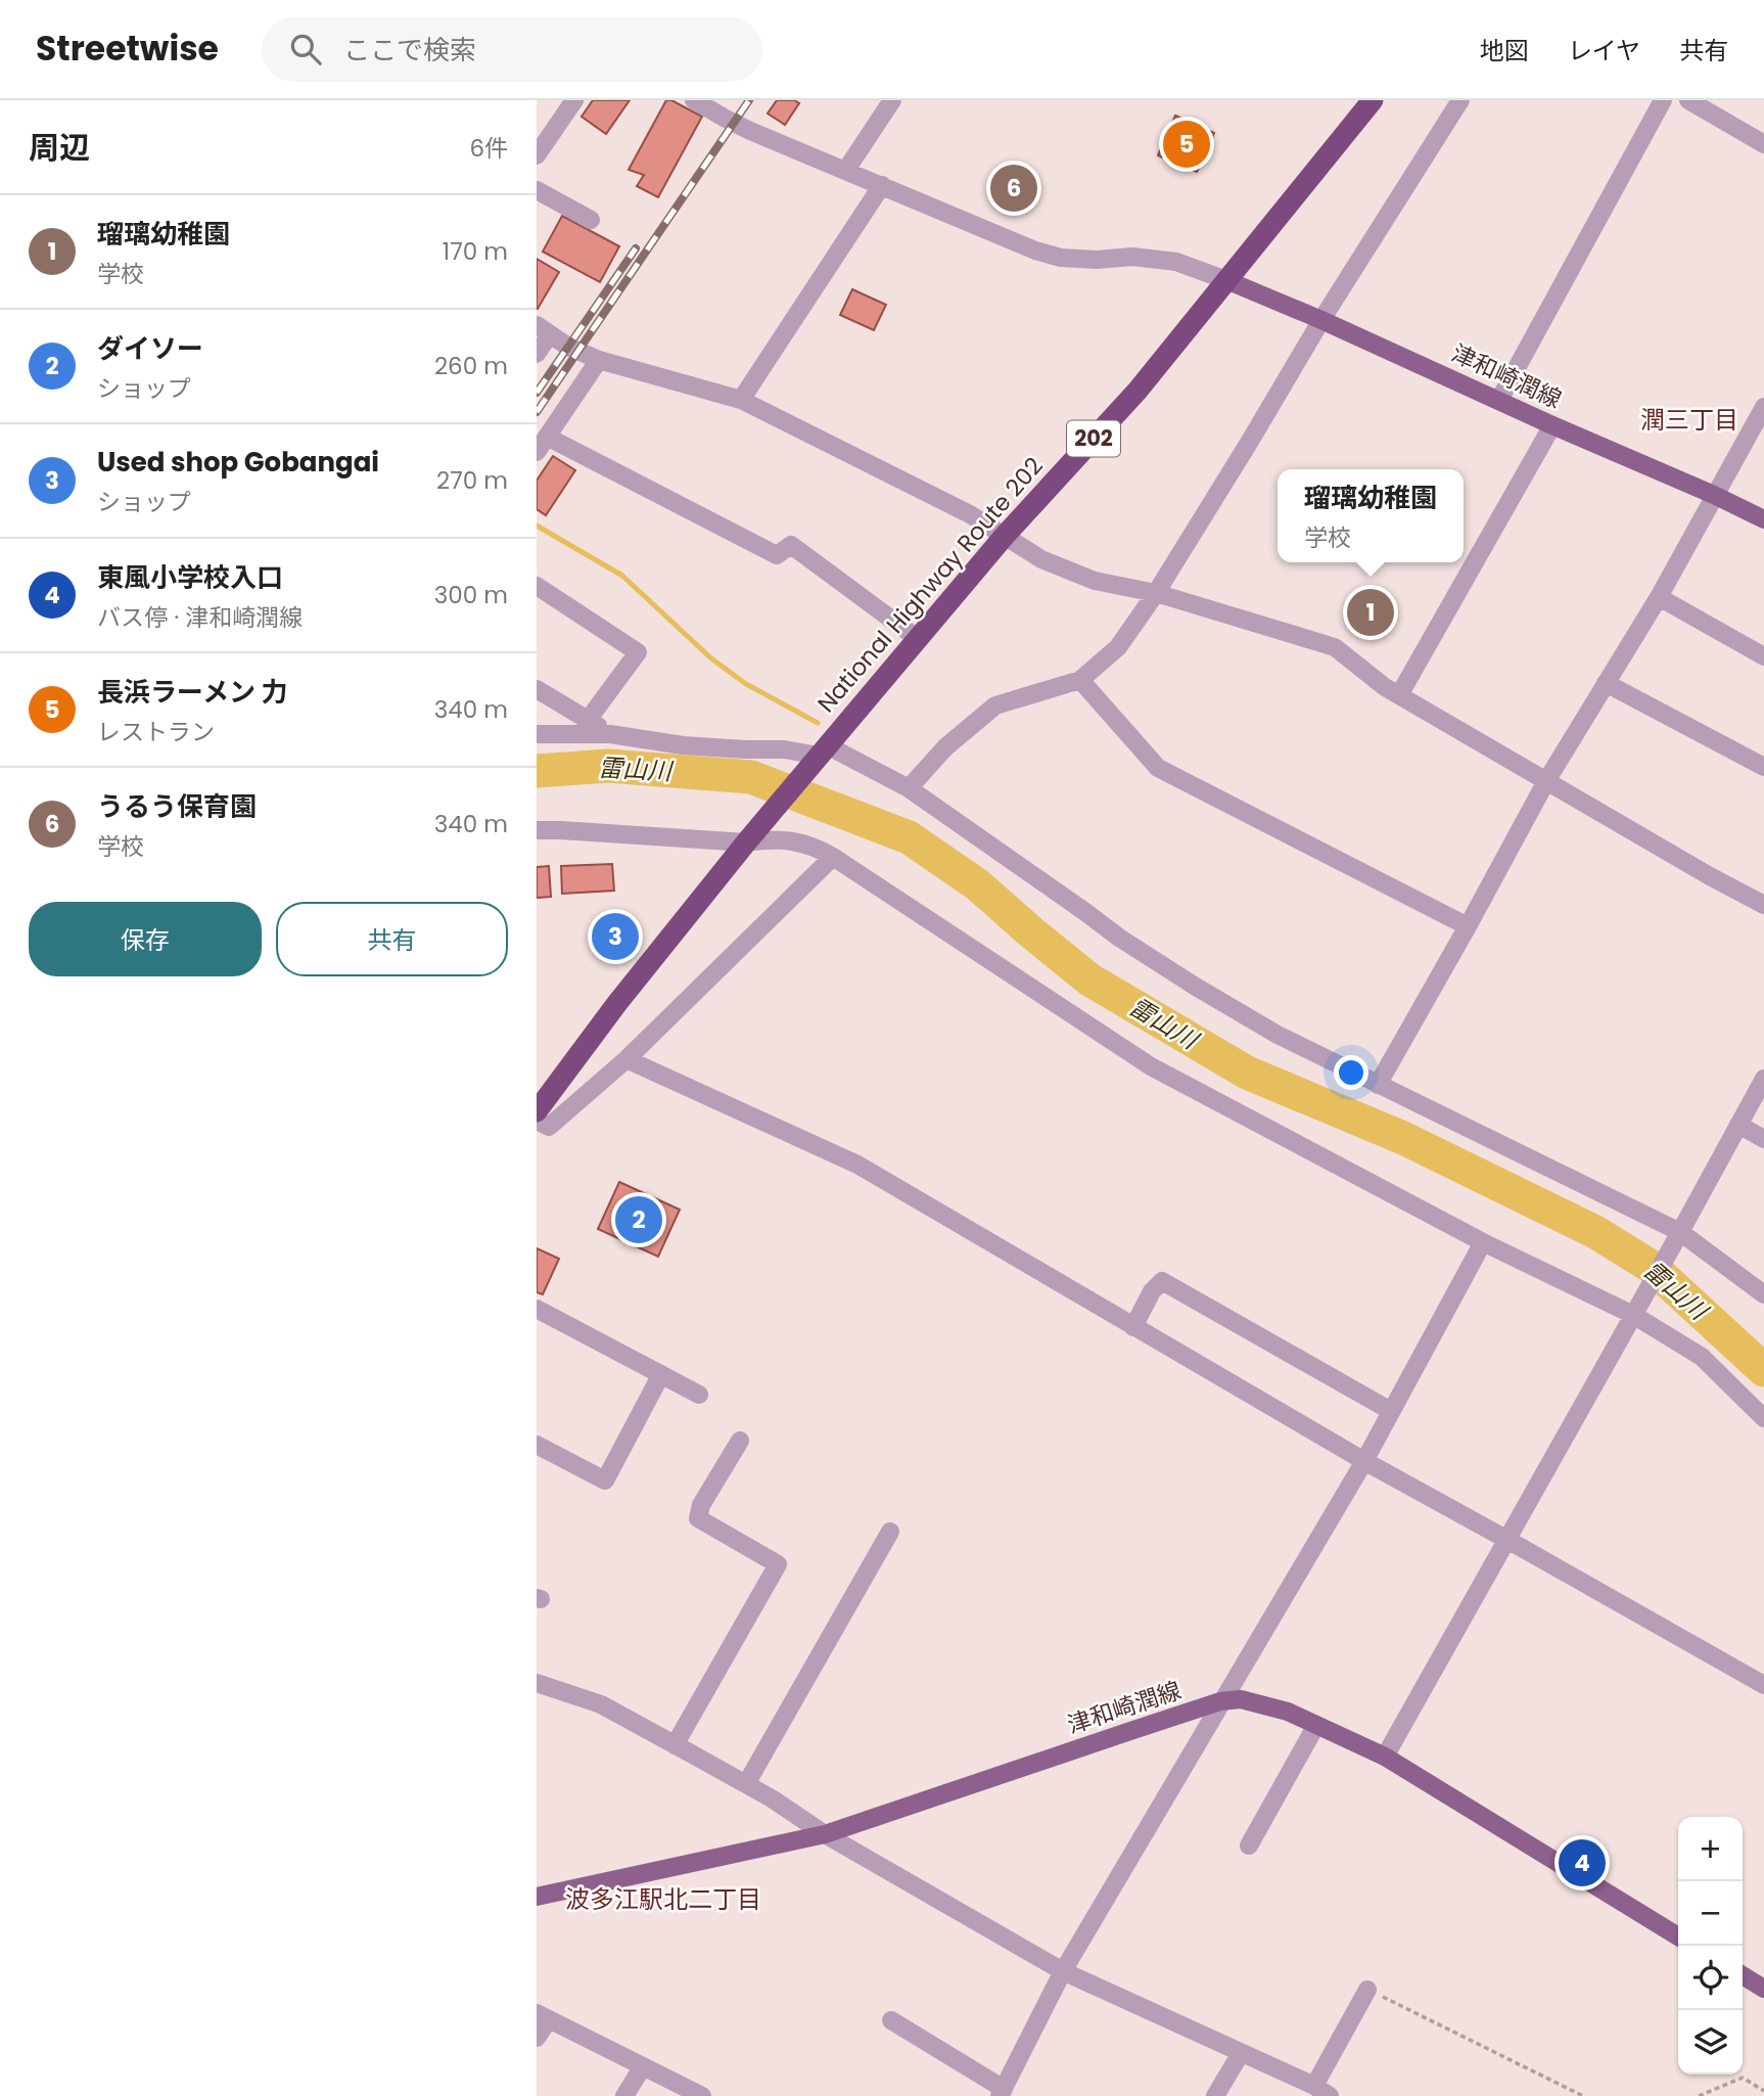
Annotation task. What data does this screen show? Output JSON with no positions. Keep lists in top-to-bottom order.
{
  "streets": {
    "highway": ["202", "National Highway Route 202"],
    "main road": ["津和崎潤線"]
  },
  "crossings": [
    ["津和崎潤線", "National Highway Route 202"]
  ],
  "districts": ["潤三丁目", "波多江駅北二丁目"],
  "water": ["雷山川"],
  "page": {
    "header": "Streetwise",
    "search": "ここで検索",
    "nav": ["地図", "レイヤ", "共有"],
    "heading": ["周辺", "6件"],
    "pins": [
      "5",
      "6",
      "1",
      "3",
      "2",
      "4"
    ],
    "list": [
      {
        "mark": "1",
        "name": "瑠璃幼稚園",
        "note": "学校",
        "value": "170 m"
      },
      {
        "mark": "2",
        "name": "ダイソー",
        "note": "ショップ",
        "value": "260 m"
      },
      {
        "mark": "3",
        "name": "Used shop Gobangai",
        "note": "ショップ",
        "value": "270 m"
      },
      {
        "mark": "4",
        "name": "東風小学校入口",
        "note": "バス停 · 津和崎潤線",
        "value": "300 m"
      },
      {
        "mark": "5",
        "name": "長浜ラーメン 力",
        "note": "レストラン",
        "value": "340 m"
      },
      {
        "mark": "6",
        "name": "うるう保育園",
        "note": "学校",
        "value": "340 m"
      }
    ],
    "popup": ["瑠璃幼稚園", "学校"],
    "buttons": ["保存", "共有"],
    "map_buttons": ["+", "−"]
  }
}
